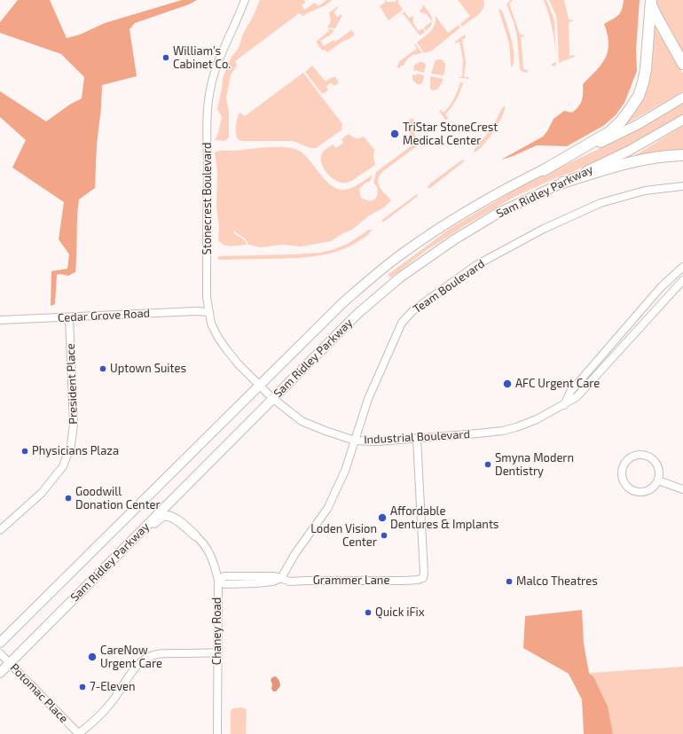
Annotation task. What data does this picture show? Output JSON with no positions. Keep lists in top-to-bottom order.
{
  "streets": {
    "main road": ["Sam Ridley Parkway"],
    "street": [
      "Stonecrest Boulevard",
      "Team Boulevard",
      "Cedar Grove Road",
      "President Place",
      "Industrial Boulevard",
      "Grammer Lane",
      "Chaney Road",
      "Potomac Place"
    ]
  },
  "crossings": [
    ["Sam Ridley Parkway", "Stonecrest Boulevard"],
    ["Sam Ridley Parkway", "Industrial Boulevard"],
    ["Sam Ridley Parkway", "Potomac Place"],
    ["Stonecrest Boulevard", "Cedar Grove Road"],
    ["Stonecrest Boulevard", "Industrial Boulevard"],
    ["Team Boulevard", "Industrial Boulevard"],
    ["Team Boulevard", "Grammer Lane"],
    ["Cedar Grove Road", "President Place"],
    ["Industrial Boulevard", "Grammer Lane"]
  ],
  "places": [
    "William's Cabinet Co.",
    "TriStar StoneCrest Medical Center",
    "Uptown Suites",
    "AFC Urgent Care",
    "Physicians Plaza",
    "Smyna Modern Dentistry",
    "Goodwill Donation Center",
    "Affordable Dentures & Implants",
    "Loden Vision Center",
    "Malco Theatres",
    "Quick iFix",
    "CareNow Urgent Care",
    "7-Eleven"
  ]
}
